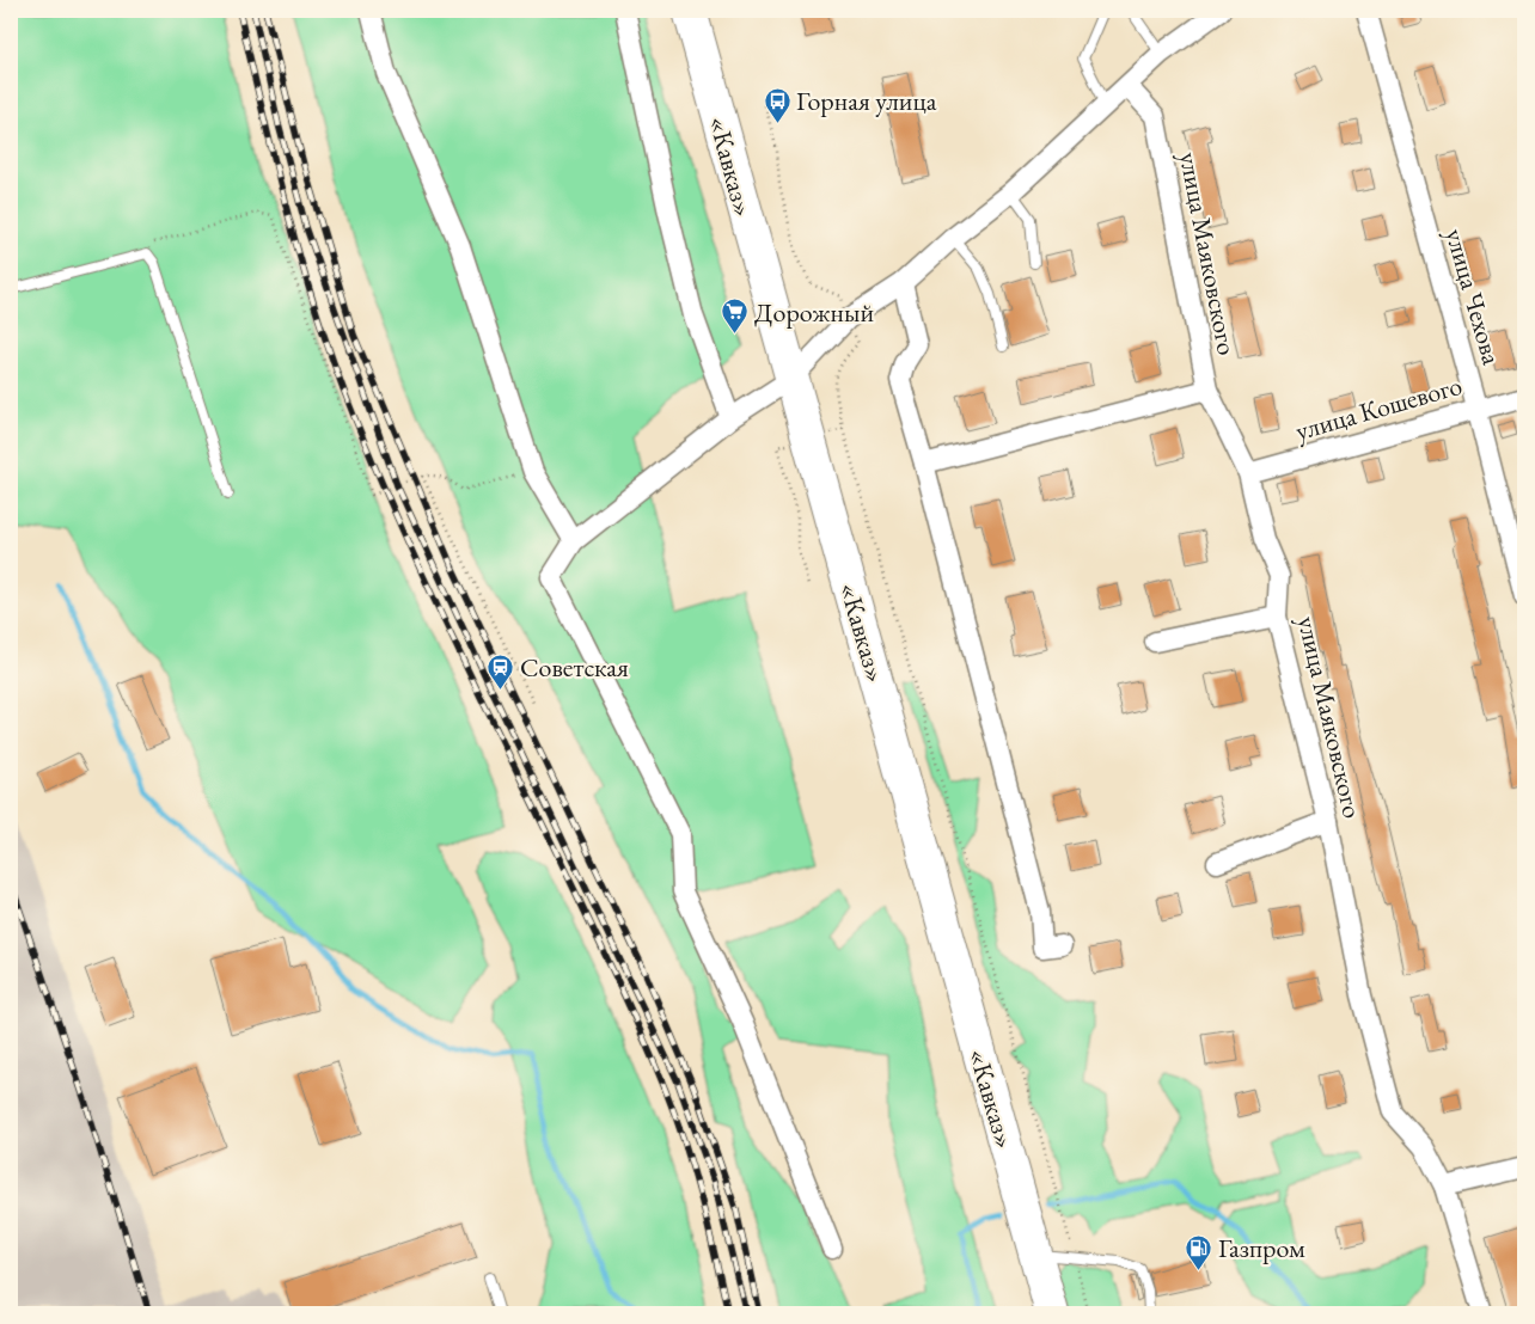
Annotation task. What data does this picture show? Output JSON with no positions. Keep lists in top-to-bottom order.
{
  "streets": {
    "highway": ["«Кавказ»"],
    "street": ["улица Маяковского", "улица Чехова", "улица Кошевого"]
  },
  "crossings": [
    ["улица Маяковского", "улица Кошевого"],
    ["улица Чехова", "улица Кошевого"]
  ],
  "places": {
    "bus stop": ["Горная улица"],
    "supermarket": ["Дорожный"],
    "station": ["Советская"],
    "fuel station": ["Газпром"]
  }
}
